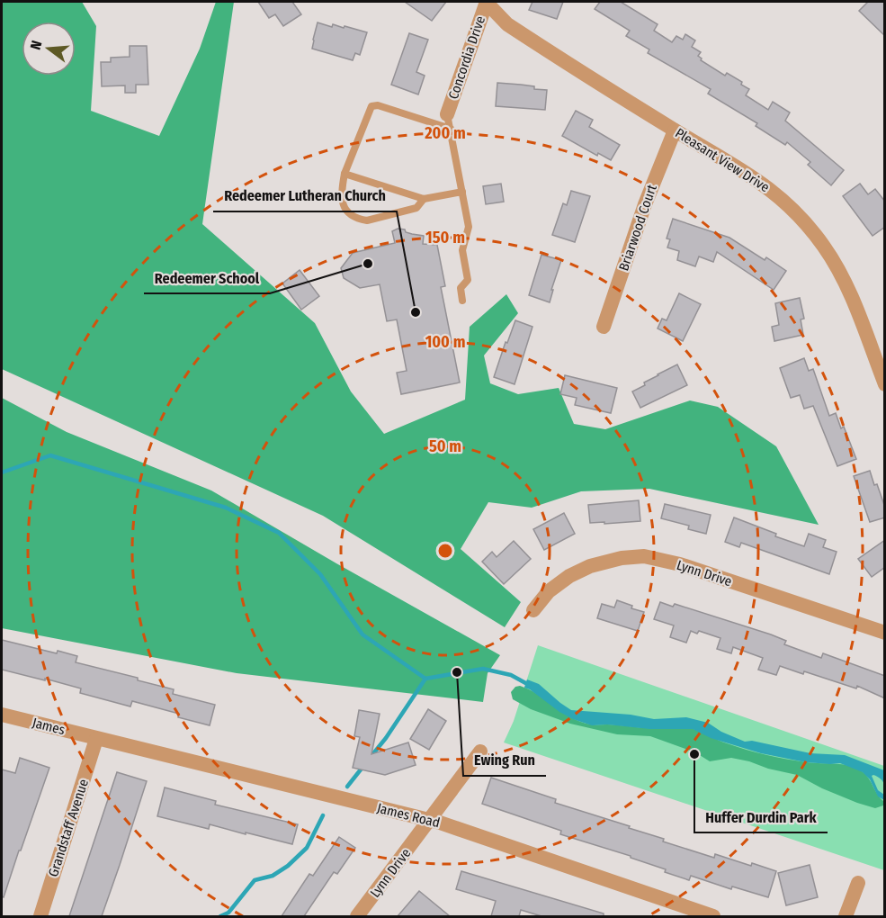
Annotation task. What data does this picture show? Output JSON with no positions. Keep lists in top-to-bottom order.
{
  "streets": {
    "street": [
      "Concordia Drive",
      "Pleasant View Drive",
      "Briarwood Court",
      "Lynn Drive",
      "James",
      "James Road",
      "Grandstaff Avenue"
    ]
  },
  "crossings": [
    ["Concordia Drive", "Pleasant View Drive"],
    ["Pleasant View Drive", "Briarwood Court"],
    ["Lynn Drive", "James Road"],
    ["James", "James Road"],
    ["James", "Grandstaff Avenue"],
    ["James Road", "Grandstaff Avenue"]
  ],
  "places": [
    "Redeemer School",
    "Redeemer Lutheran Church",
    "Ewing Run",
    "Huffer Durdin Park"
  ],
  "north": "left",
  "rings": [
    "200 m",
    "150 m",
    "100 m",
    "50 m"
  ]
}
